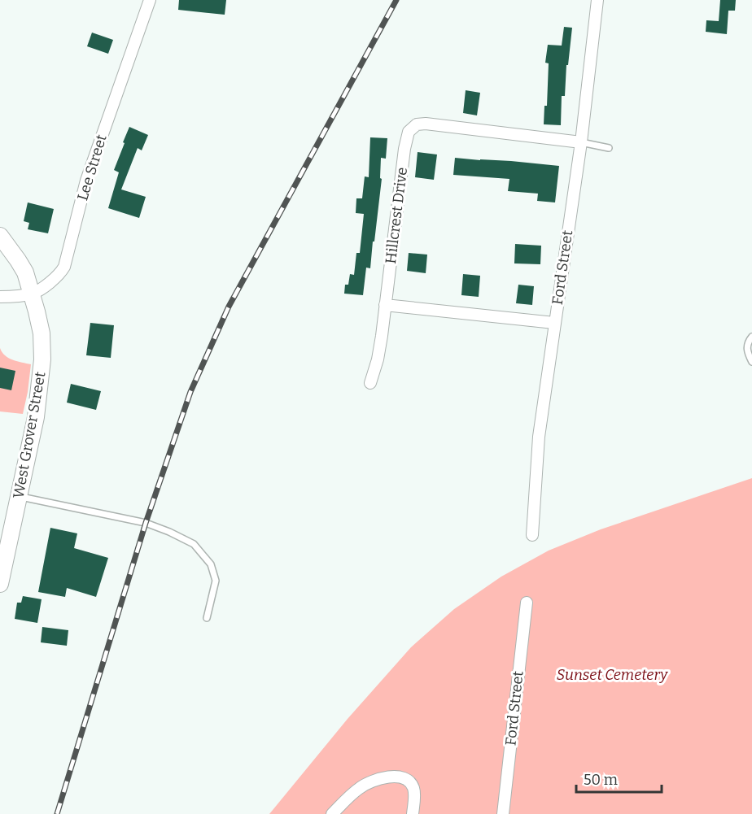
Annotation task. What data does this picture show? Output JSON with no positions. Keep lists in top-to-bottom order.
{
  "streets": {
    "street": [
      "Lee Street",
      "Hillcrest Drive",
      "Ford Street",
      "West Grover Street"
    ]
  },
  "crossings": [
    ["Lee Street", "West Grover Street"],
    ["Hillcrest Drive", "Ford Street"]
  ],
  "parks": ["Sunset Cemetery"],
  "scale_bar": "50 m"
}
